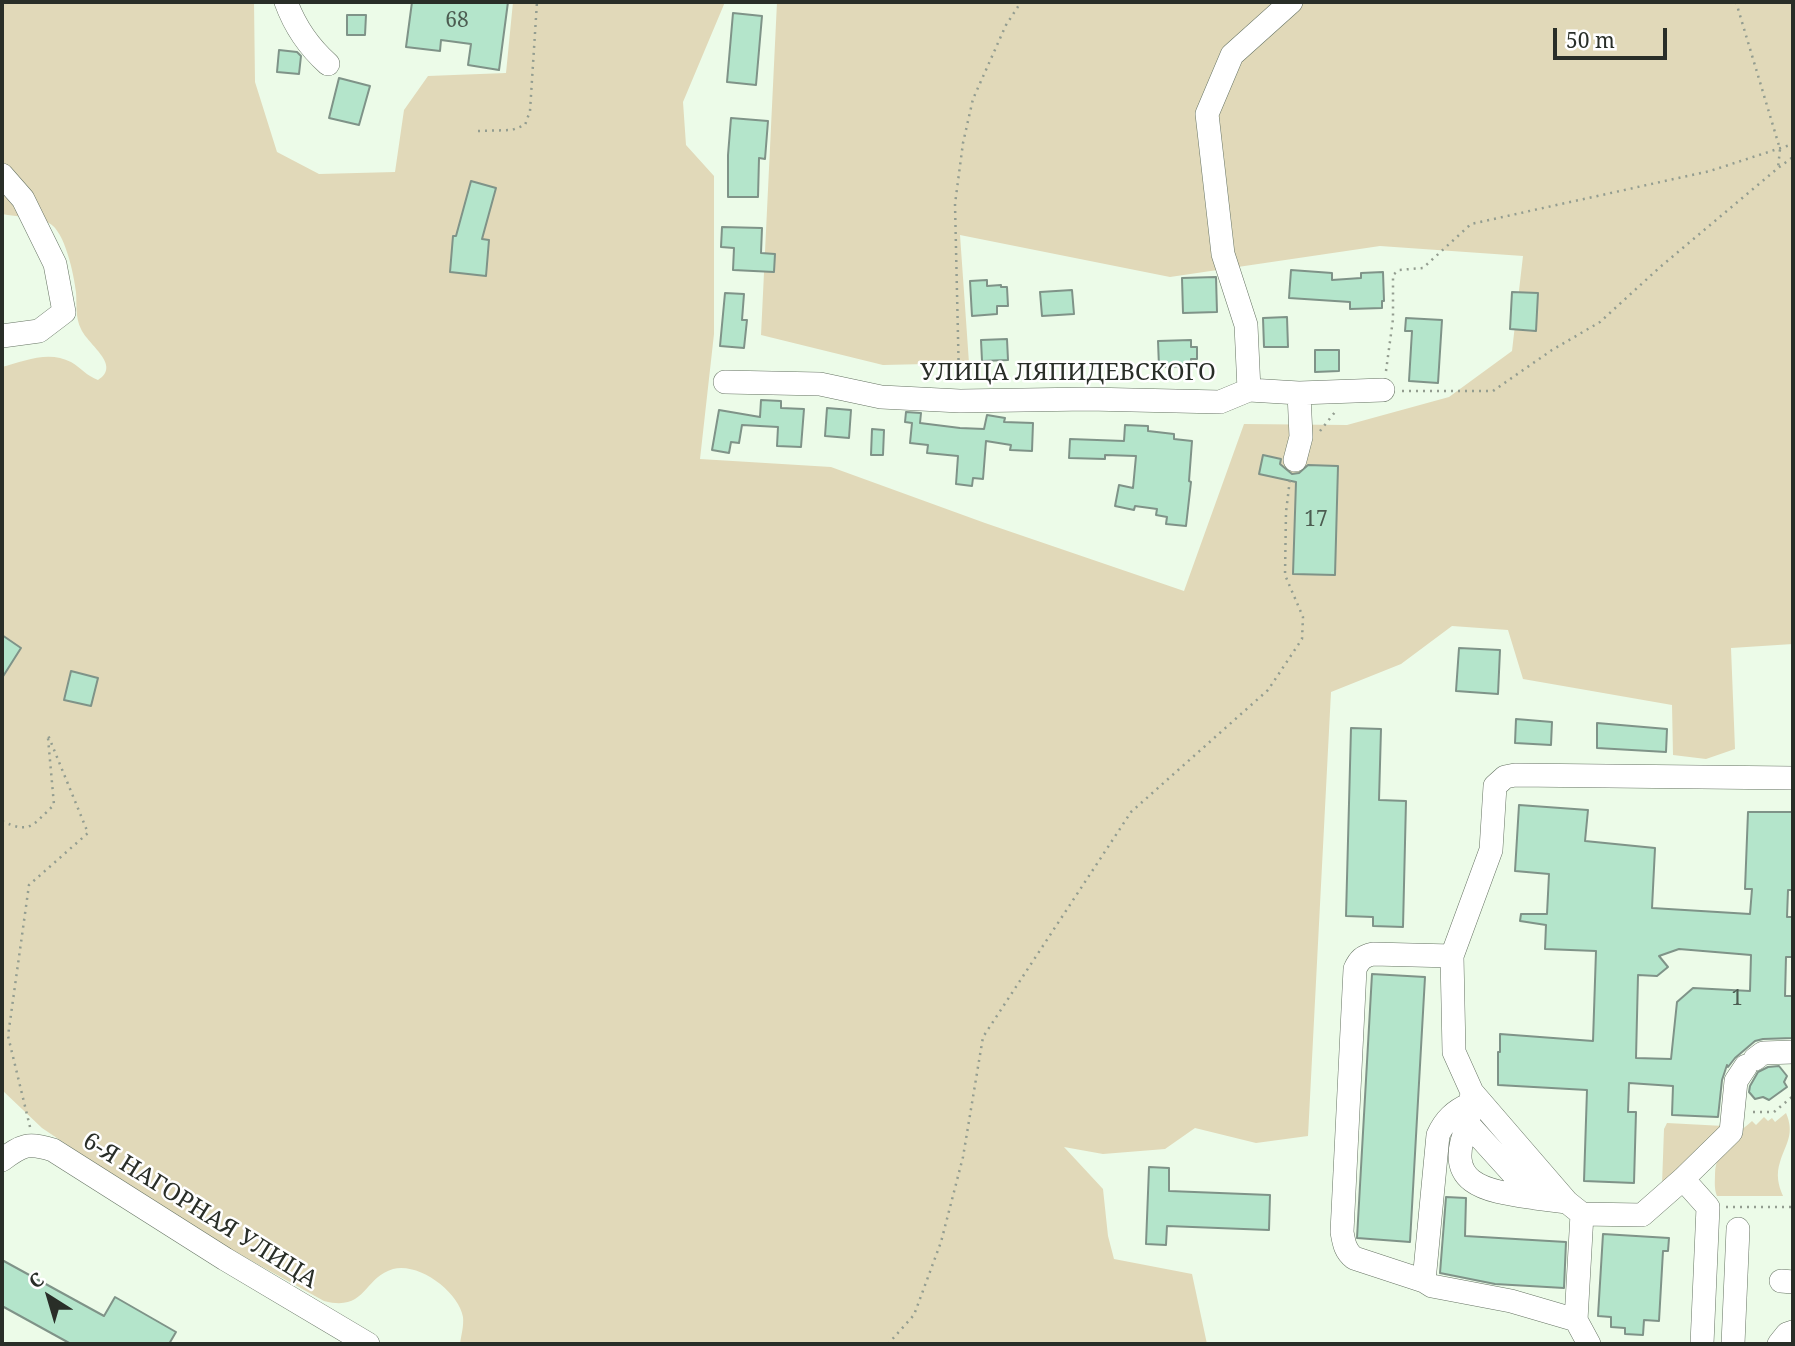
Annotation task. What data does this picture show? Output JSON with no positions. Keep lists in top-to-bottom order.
{
  "streets": {
    "street": ["УЛИЦА ЛЯПИДЕВСКОГО", "6-Я НАГОРНАЯ УЛИЦА"]
  },
  "house_numbers": ["68", "17", "1"],
  "scale_bar": "50 m",
  "north": "top left"
}
